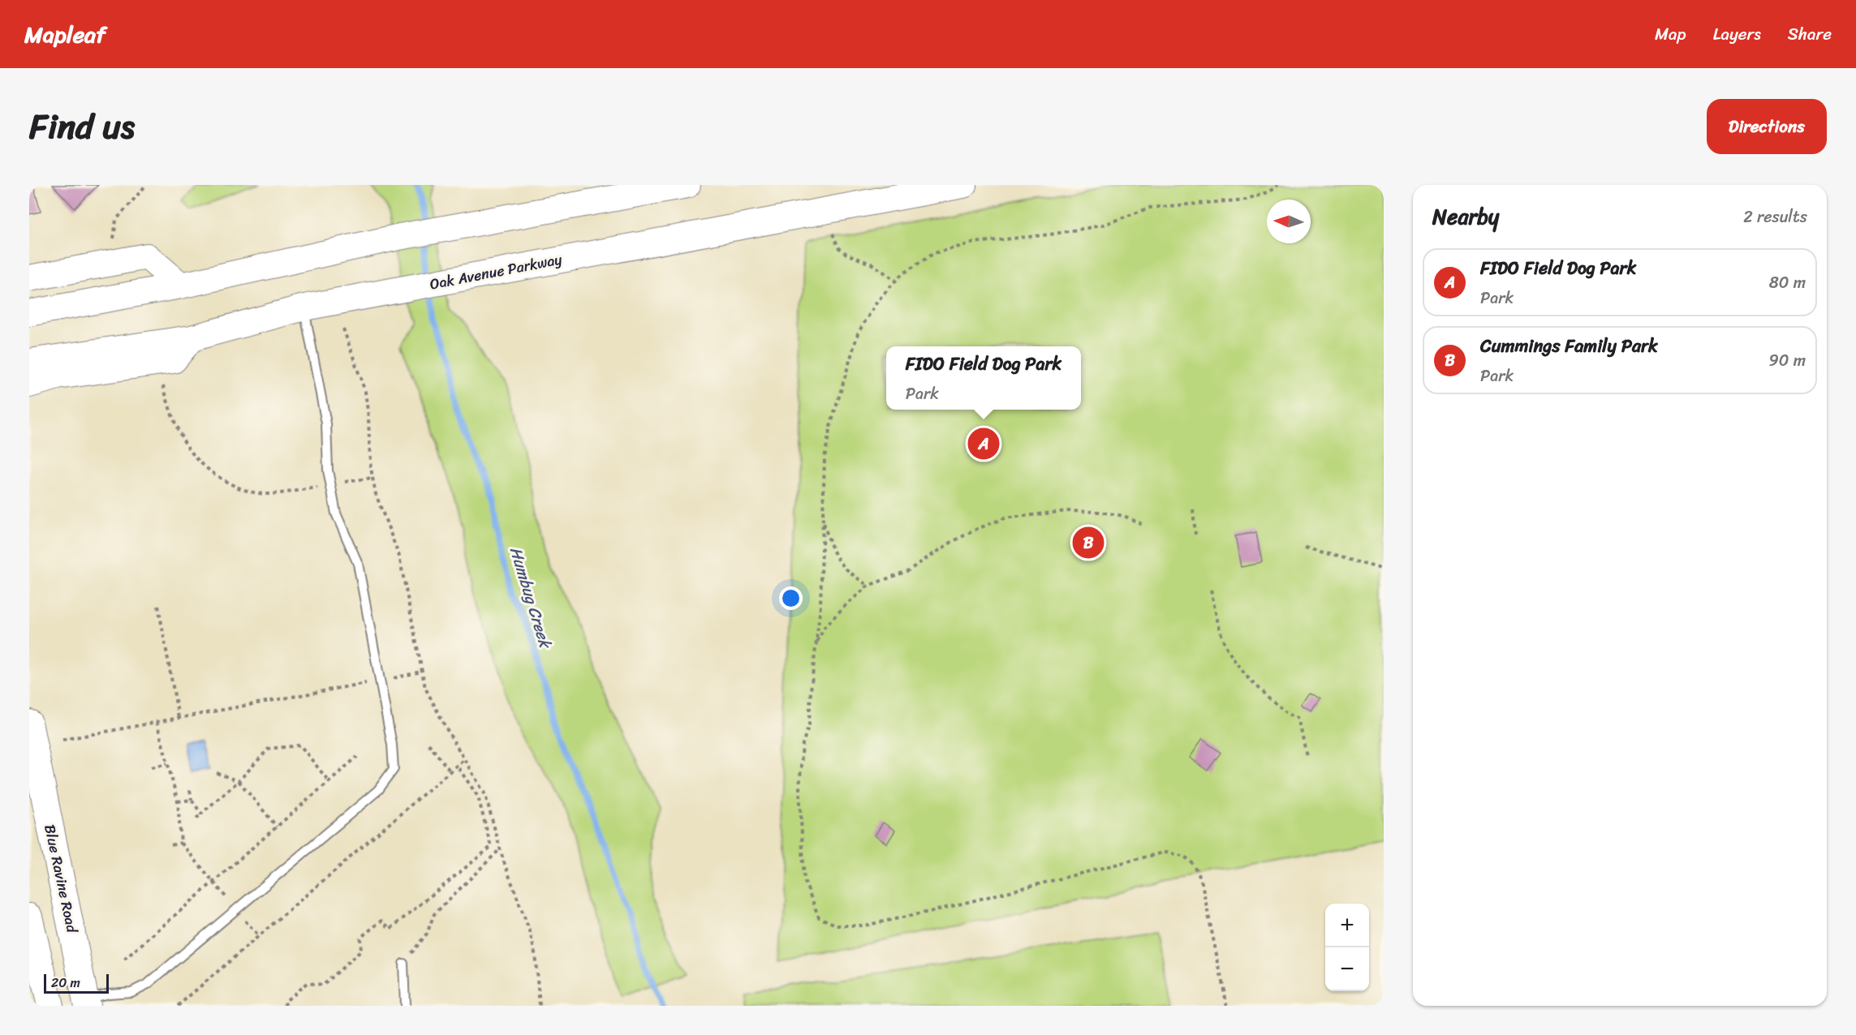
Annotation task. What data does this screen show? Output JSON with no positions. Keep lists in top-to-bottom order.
{
  "streets": {
    "main road": ["Oak Avenue Parkway", "Blue Ravine Road"]
  },
  "water": ["Humbug Creek"],
  "scale_bar": "20 m",
  "north": "left",
  "page": {
    "header": "Mapleaf",
    "nav": ["Map", "Layers", "Share"],
    "title": "Find us",
    "buttons": "Directions",
    "heading": ["Nearby", "2 results"],
    "list": [
      {
        "mark": "A",
        "name": "FIDO Field Dog Park",
        "note": "Park",
        "value": "80 m"
      },
      {
        "mark": "B",
        "name": "Cummings Family Park",
        "note": "Park",
        "value": "90 m"
      }
    ],
    "popup": ["FIDO Field Dog Park", "Park"],
    "pins": ["A", "B"],
    "map_buttons": ["+", "−"],
    "scale": "20 m"
  }
}
